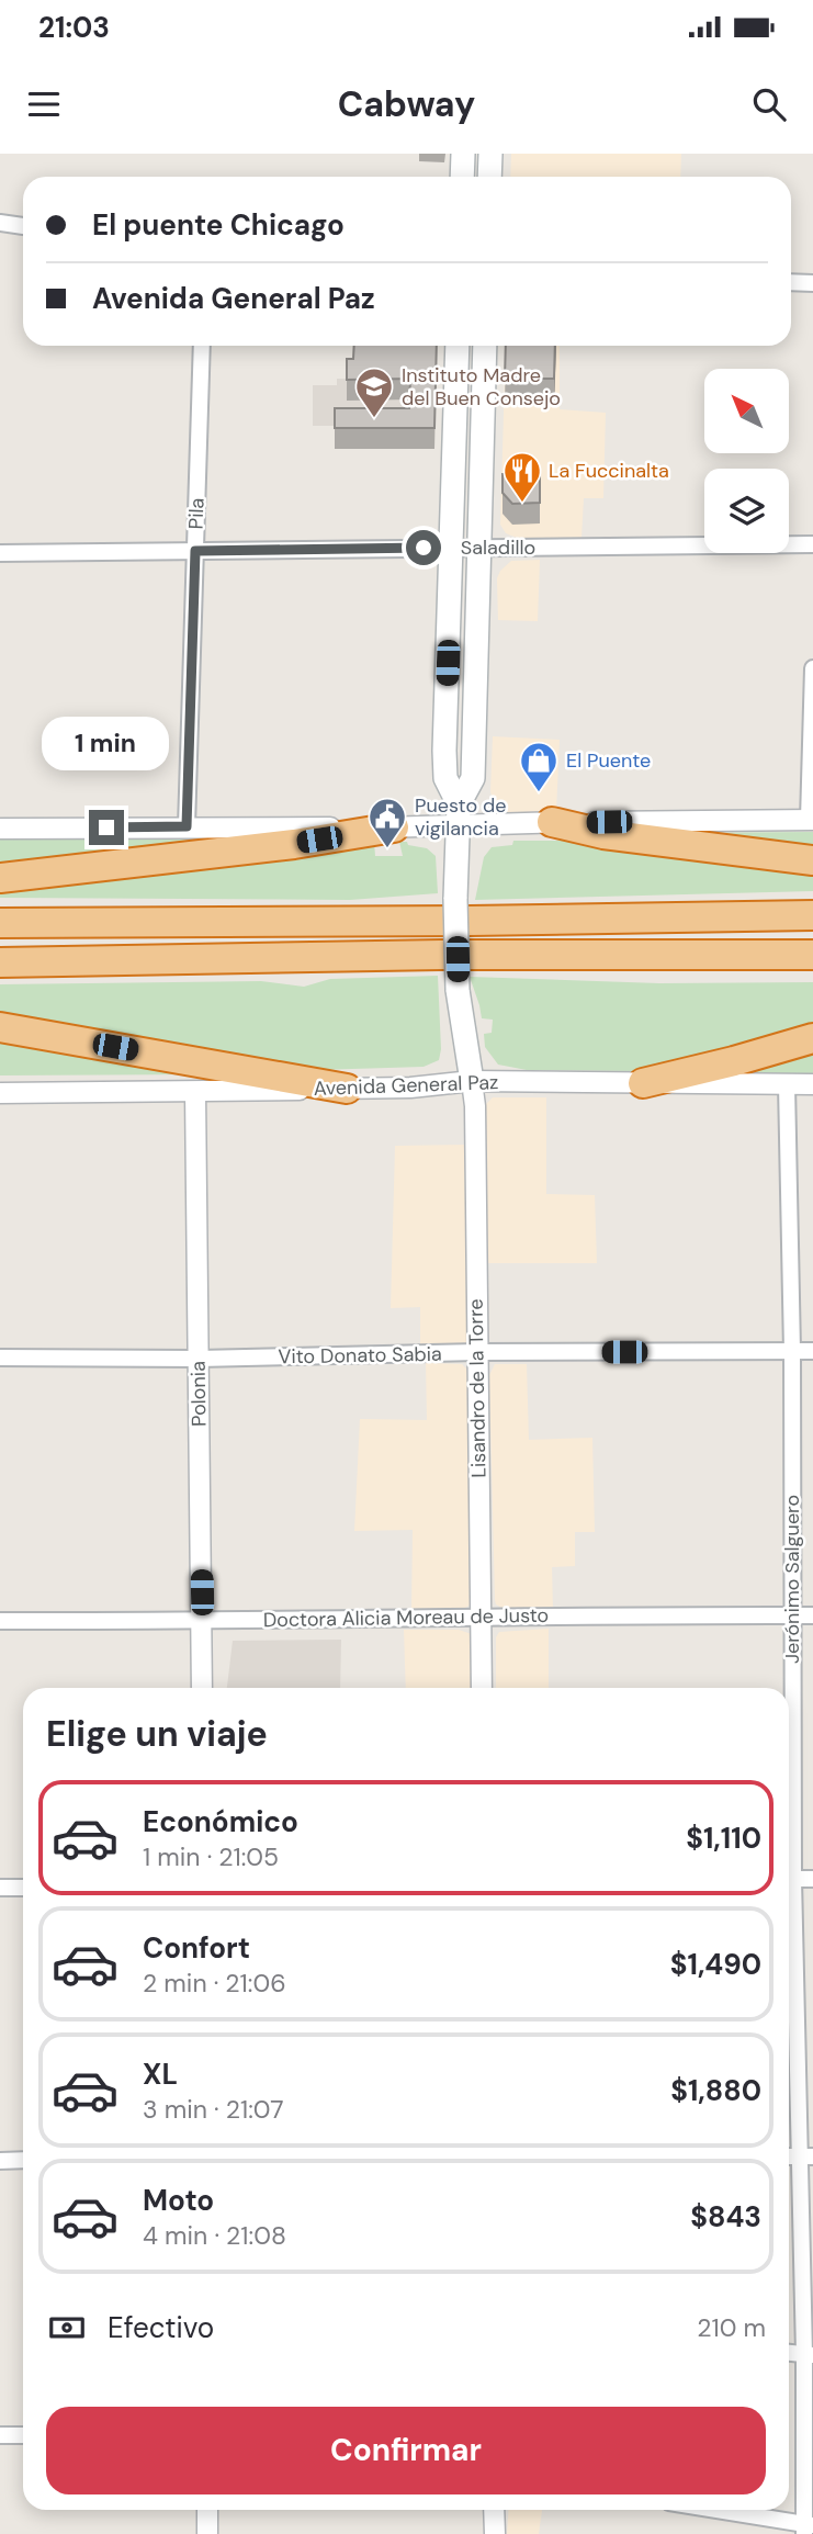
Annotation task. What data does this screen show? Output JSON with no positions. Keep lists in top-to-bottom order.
{
  "streets": {
    "street": [
      "Pila",
      "Saladillo",
      "Avenida General Paz",
      "Vito Donato Sabia",
      "Lisandro de la Torre",
      "Polonia",
      "Jerónimo Salguero",
      "Doctora Alicia Moreau de Justo"
    ]
  },
  "crossings": [
    ["Pila", "Saladillo"],
    ["Avenida General Paz", "Lisandro de la Torre"],
    ["Avenida General Paz", "Polonia"],
    ["Avenida General Paz", "Jerónimo Salguero"],
    ["Vito Donato Sabia", "Lisandro de la Torre"],
    ["Vito Donato Sabia", "Polonia"],
    ["Vito Donato Sabia", "Jerónimo Salguero"],
    ["Lisandro de la Torre", "Doctora Alicia Moreau de Justo"],
    ["Polonia", "Doctora Alicia Moreau de Justo"],
    ["Jerónimo Salguero", "Doctora Alicia Moreau de Justo"]
  ],
  "places": {
    "school or university": ["Instituto Madre del Buen Consejo"],
    "restaurant": ["La Fuccinalta"],
    "shop": ["El Puente"],
    "public building": ["Puesto de vigilancia"]
  },
  "north": "top left",
  "page": {
    "status": "21:03",
    "header": "Cabway",
    "banner": ["El puente Chicago", "Avenida General Paz"],
    "bubble": "1 min",
    "heading": "Elige un viaje",
    "list": [
      {
        "name": "Económico",
        "note": "1 min · 21:05",
        "value": "$1,110"
      },
      {
        "name": "Confort",
        "note": "2 min · 21:06",
        "value": "$1,490"
      },
      {
        "name": "XL",
        "note": "3 min · 21:07",
        "value": "$1,880"
      },
      {
        "name": "Moto",
        "note": "4 min · 21:08",
        "value": "$843"
      }
    ],
    "pay": ["Efectivo", "210 m"],
    "buttons": "Confirmar"
  }
}
